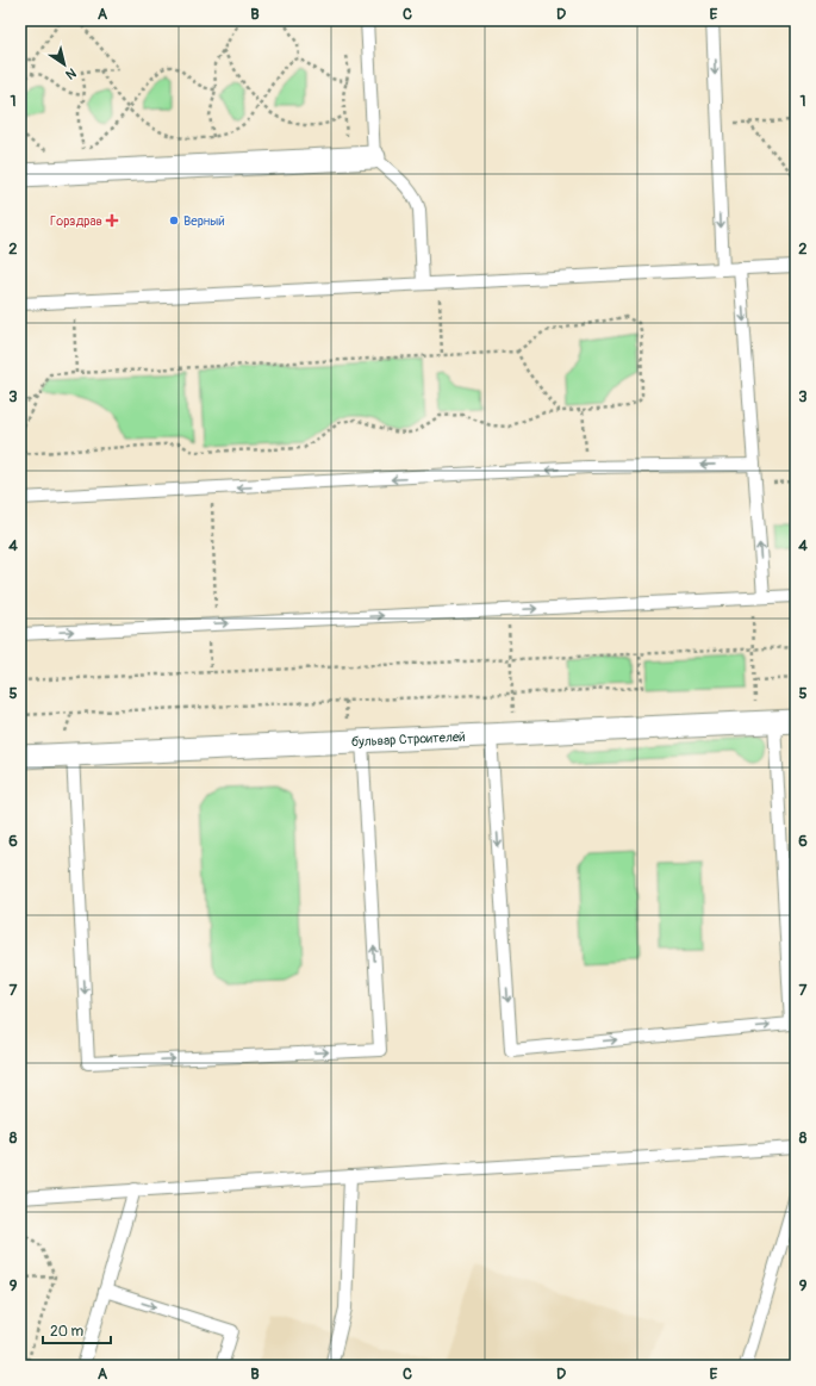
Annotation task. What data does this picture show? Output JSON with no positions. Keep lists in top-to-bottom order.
{
  "streets": {
    "street": ["бульвар Строителей"]
  },
  "places": {
    "health": ["Горздрав"],
    "other": ["Верный"]
  },
  "scale_bar": "20 m",
  "north": "bottom right",
  "grid": {
    "columns": [
      "A",
      "B",
      "C",
      "D",
      "E"
    ],
    "rows": [
      "1",
      "2",
      "3",
      "4",
      "5",
      "6",
      "7",
      "8",
      "9"
    ]
  }
}
